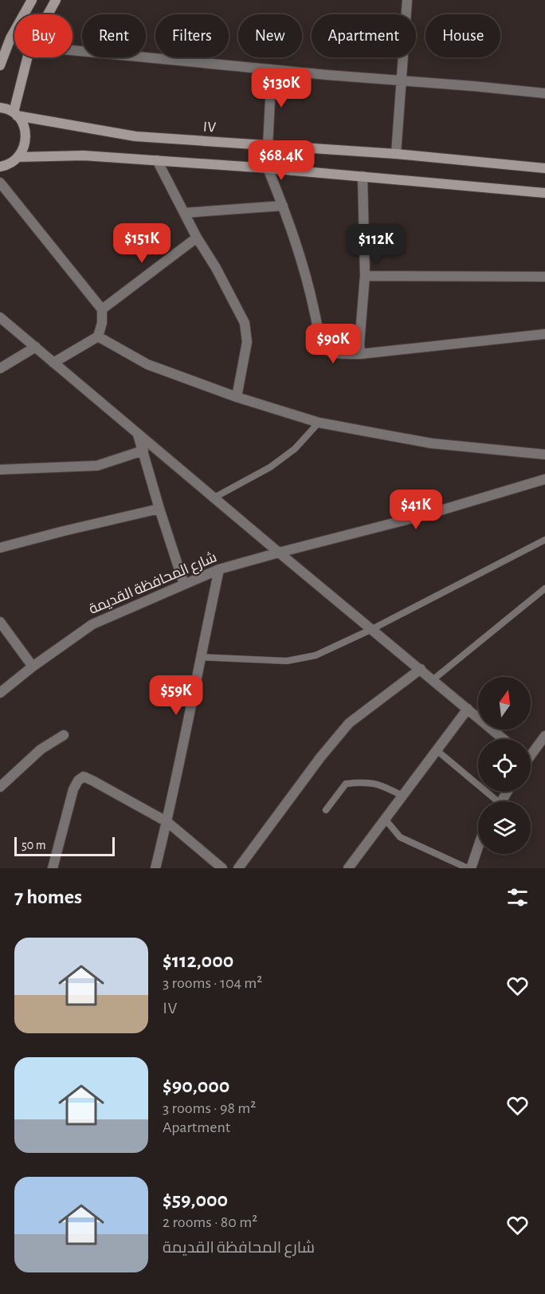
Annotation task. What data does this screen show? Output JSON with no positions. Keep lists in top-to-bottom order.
{
  "streets": {
    "main road": ["١٧"],
    "street": ["شارع المحافظة القديمة"]
  },
  "scale_bar": "50 m",
  "north": "top",
  "page": {
    "chip": [
      "Buy",
      "Rent",
      "Filters",
      "New",
      "Apartment",
      "House"
    ],
    "price": [
      "$130K",
      "$68.4K",
      "$151K",
      "$112K",
      "$90K",
      "$41K",
      "$59K"
    ],
    "scale": "50 m",
    "heading": "7 homes",
    "list": [
      {
        "name": "$112,000",
        "note": "3 rooms · 104 m² · ١٧"
      },
      {
        "name": "$90,000",
        "note": "3 rooms · 98 m² · Apartment"
      },
      {
        "name": "$59,000",
        "note": "2 rooms · 80 m² · شارع المحافظة القديمة"
      }
    ]
  }
}
